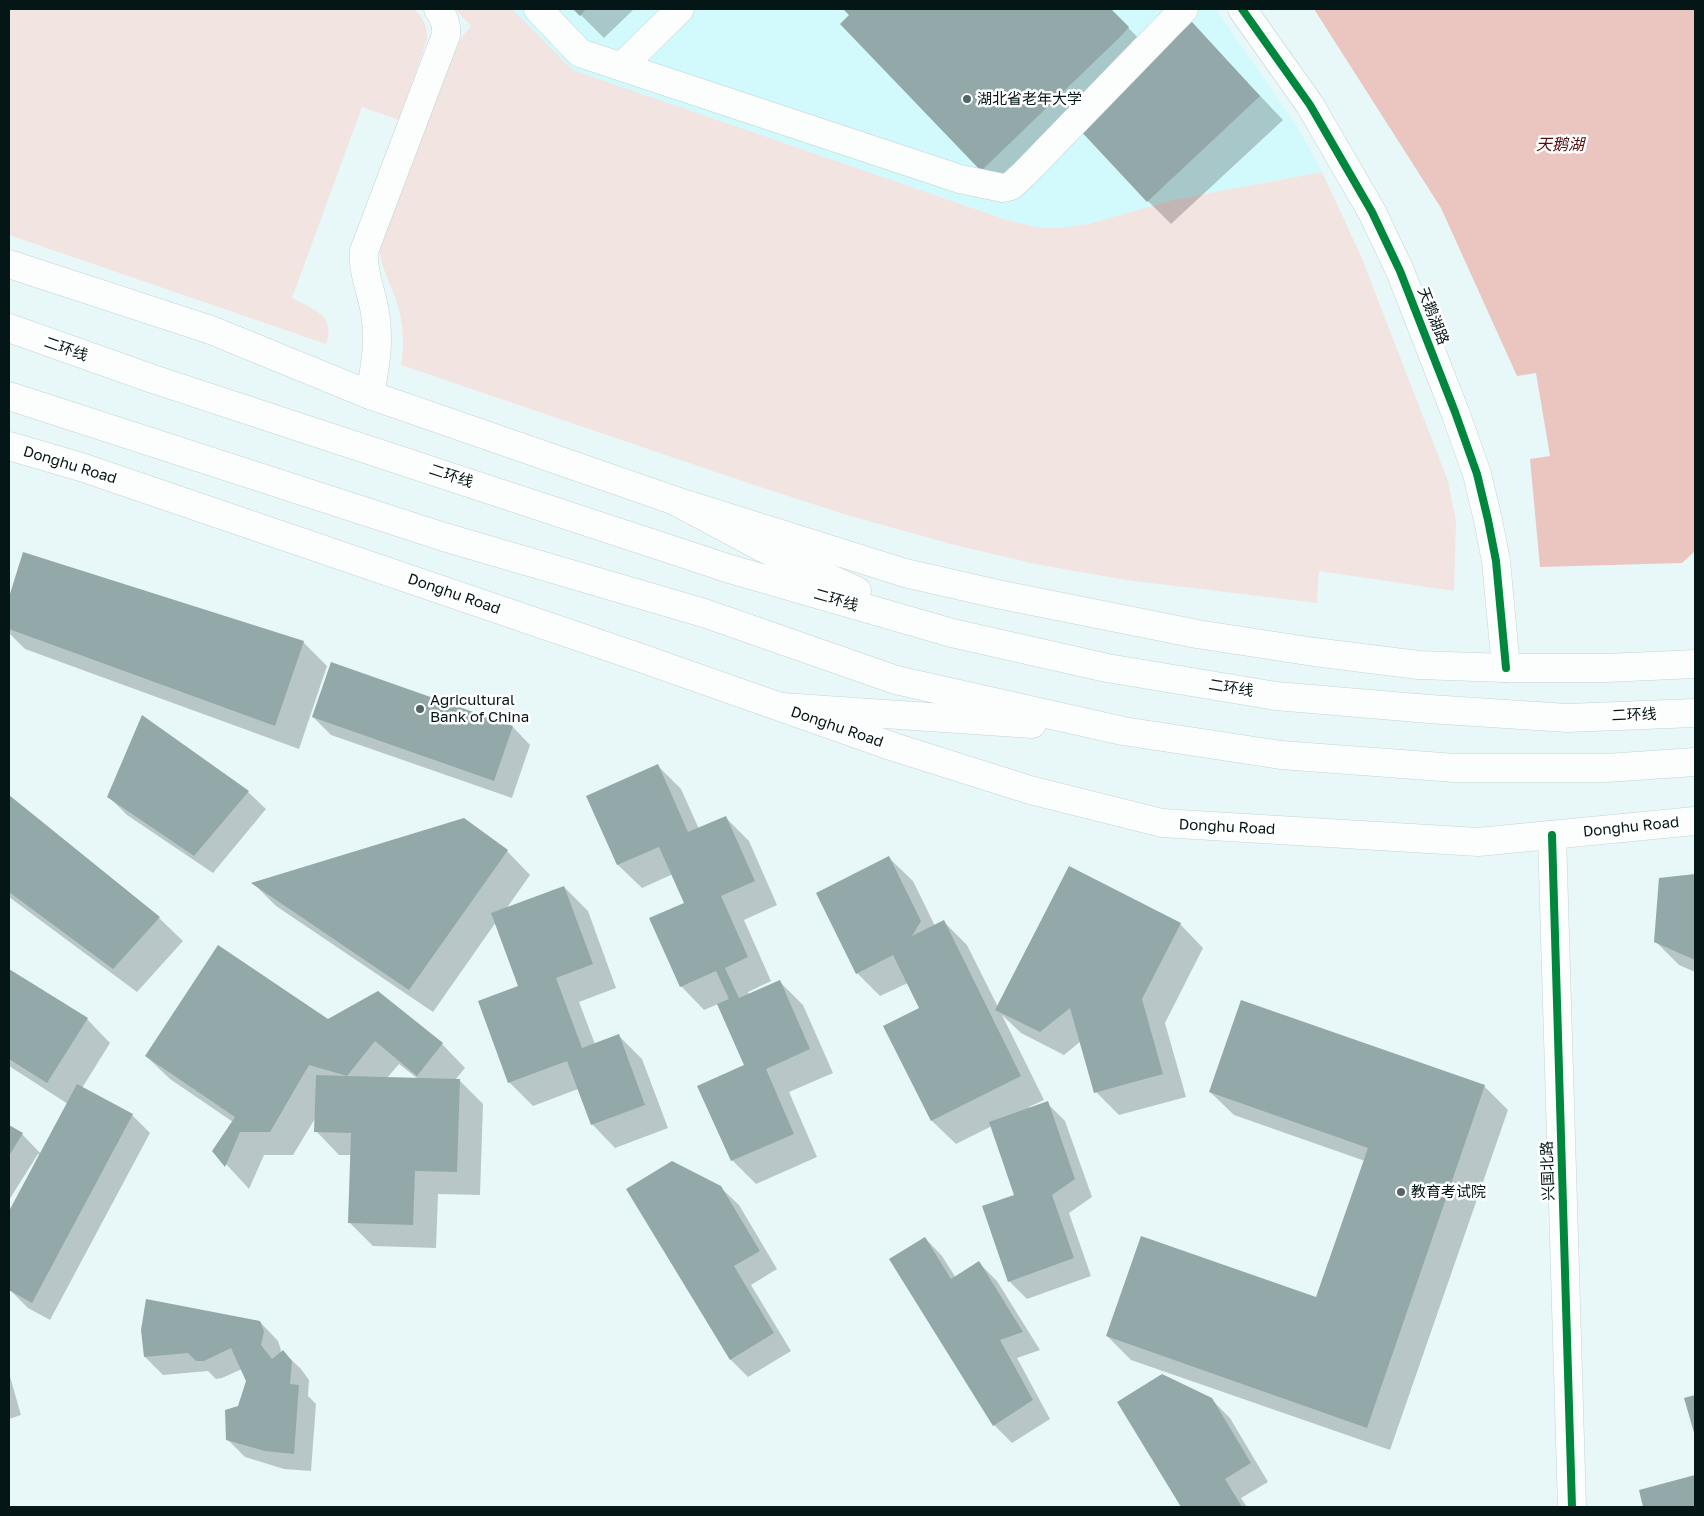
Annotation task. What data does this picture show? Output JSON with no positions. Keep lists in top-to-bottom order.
{
  "streets": {
    "main road": [
      "天鹅湖路",
      "二环线",
      "Donghu Road",
      "兴国北路"
    ]
  },
  "crossings": [
    ["Donghu Road", "兴国北路"]
  ],
  "water": ["天鹅湖"],
  "places": ["湖北省老年大学", "Agricultural Bank of China", "教育考试院"]
}
